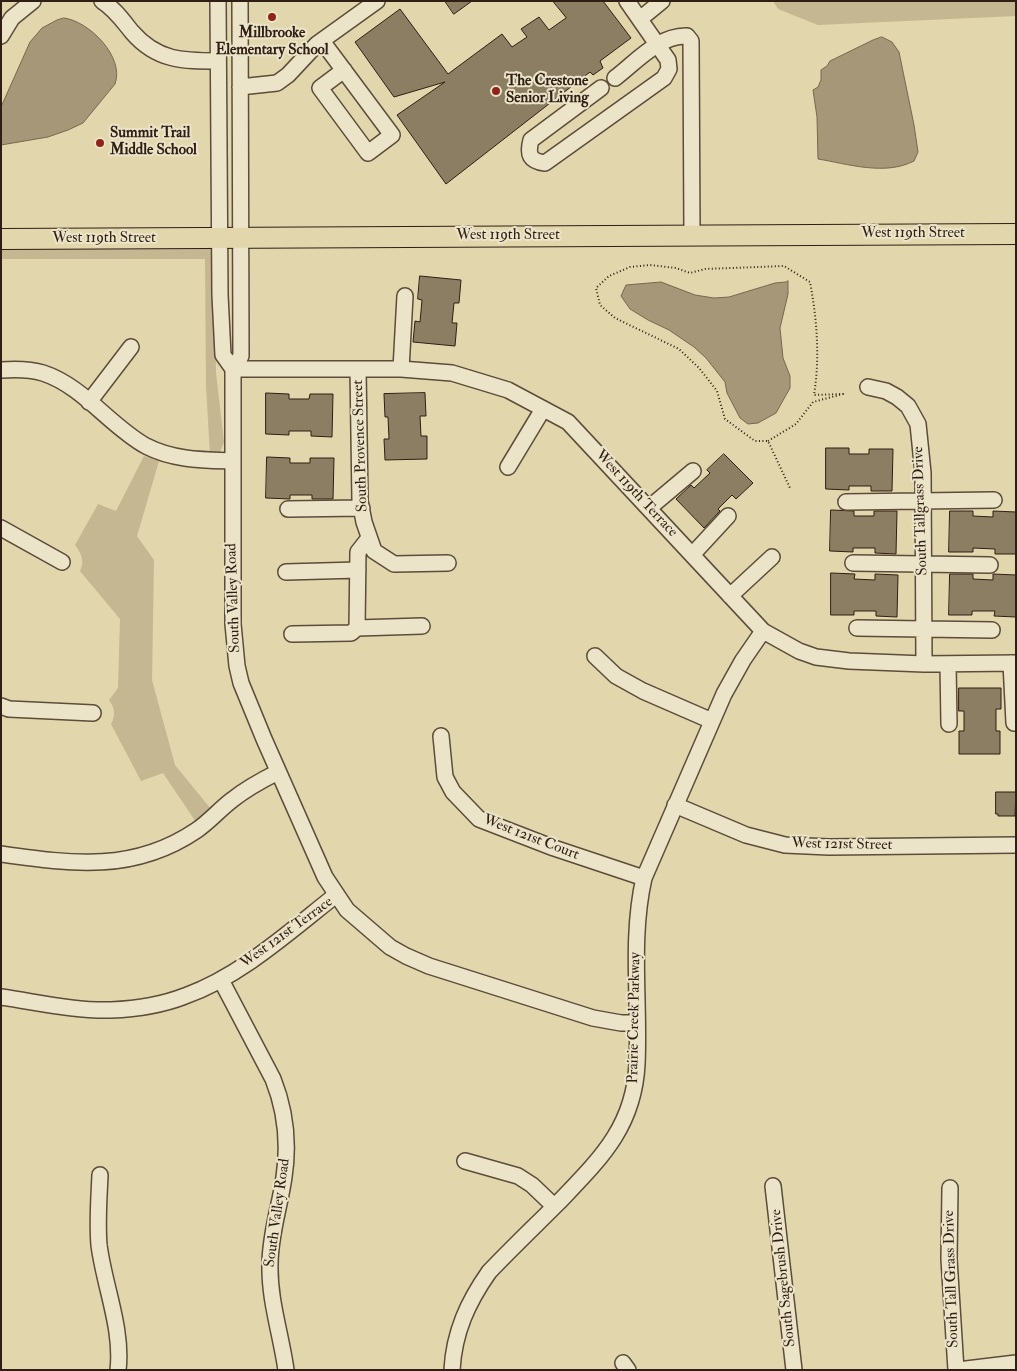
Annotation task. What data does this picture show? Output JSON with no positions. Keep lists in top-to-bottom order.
{
  "streets": {
    "main road": ["West 119th Street"],
    "street": [
      "South Provence Street",
      "West 119th Terrace",
      "South Tallgrass Drive",
      "South Valley Road",
      "West 121st Court",
      "West 121st Street",
      "West 121st Terrace",
      "Prairie Creek Parkway",
      "South Sagebrush Drive",
      "South Tall Grass Drive"
    ]
  },
  "crossings": [
    ["West 119th Street", "South Valley Road"],
    ["South Provence Street", "West 119th Terrace"],
    ["West 119th Terrace", "South Tallgrass Drive"],
    ["West 119th Terrace", "South Valley Road"],
    ["West 119th Terrace", "Prairie Creek Parkway"],
    ["South Valley Road", "West 121st Terrace"],
    ["West 121st Court", "Prairie Creek Parkway"],
    ["West 121st Street", "Prairie Creek Parkway"],
    ["West 121st Terrace", "Prairie Creek Parkway"]
  ],
  "places": ["Millbrooke Elementary School", "The Crestone Senior Living", "Summit Trail Middle School"]
}
